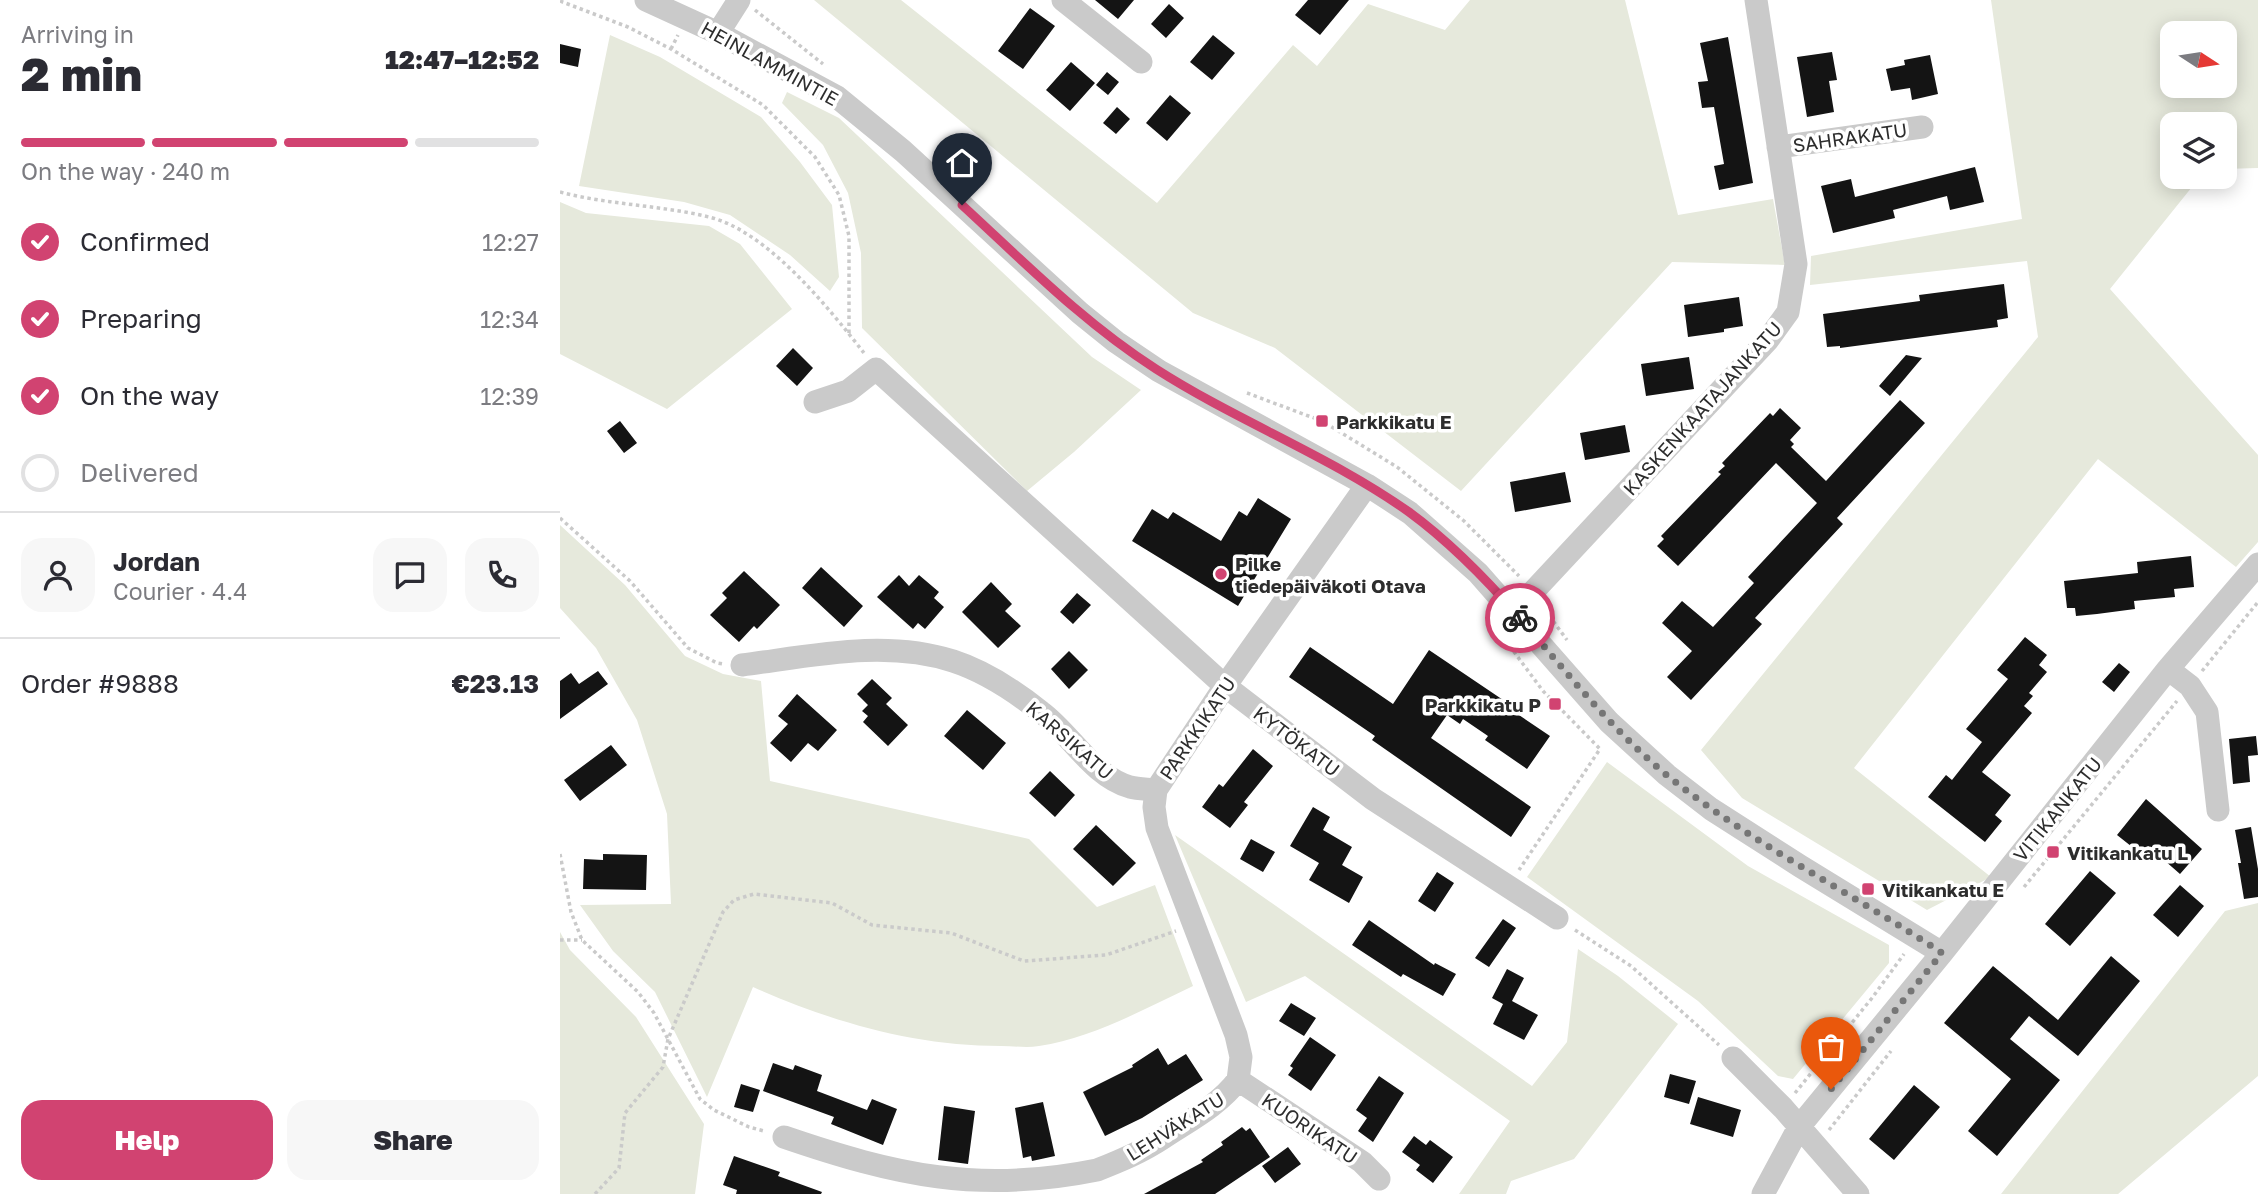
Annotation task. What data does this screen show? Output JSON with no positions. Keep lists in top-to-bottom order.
{
  "streets": {
    "street": [
      "HEINLAMMINTIE",
      "SAHRAKATU",
      "KASKENKAATAJANKATU",
      "PARKKIKATU",
      "KARSIKATU",
      "KYTÖKATU",
      "VITIKANKATU",
      "LEHVÄKATU",
      "KUORIKATU"
    ]
  },
  "crossings": [
    ["HEINLAMMINTIE", "KASKENKAATAJANKATU"],
    ["HEINLAMMINTIE", "PARKKIKATU"],
    ["HEINLAMMINTIE", "VITIKANKATU"],
    ["SAHRAKATU", "KASKENKAATAJANKATU"],
    ["PARKKIKATU", "KARSIKATU"],
    ["PARKKIKATU", "KYTÖKATU"],
    ["PARKKIKATU", "LEHVÄKATU"],
    ["PARKKIKATU", "KUORIKATU"],
    ["LEHVÄKATU", "KUORIKATU"]
  ],
  "places": {
    "transit": [
      "Parkkikatu E",
      "Parkkikatu P",
      "Vitikankatu L",
      "Vitikankatu E"
    ],
    "other": ["Pilke tiedepäiväkoti Otava"]
  },
  "north": "right",
  "page": {
    "heading": ["2 min", "Arriving in", "12:47–12:52"],
    "panel": [
      "Jordan",
      "Courier · 4.4",
      "Order #9888",
      "€23.13"
    ],
    "bar": "On the way · 240 m",
    "list": [
      ["Confirmed", "12:27"],
      ["Preparing", "12:34"],
      ["On the way", "12:39"],
      "Delivered"
    ],
    "buttons": ["Help", "Share"]
  }
}
